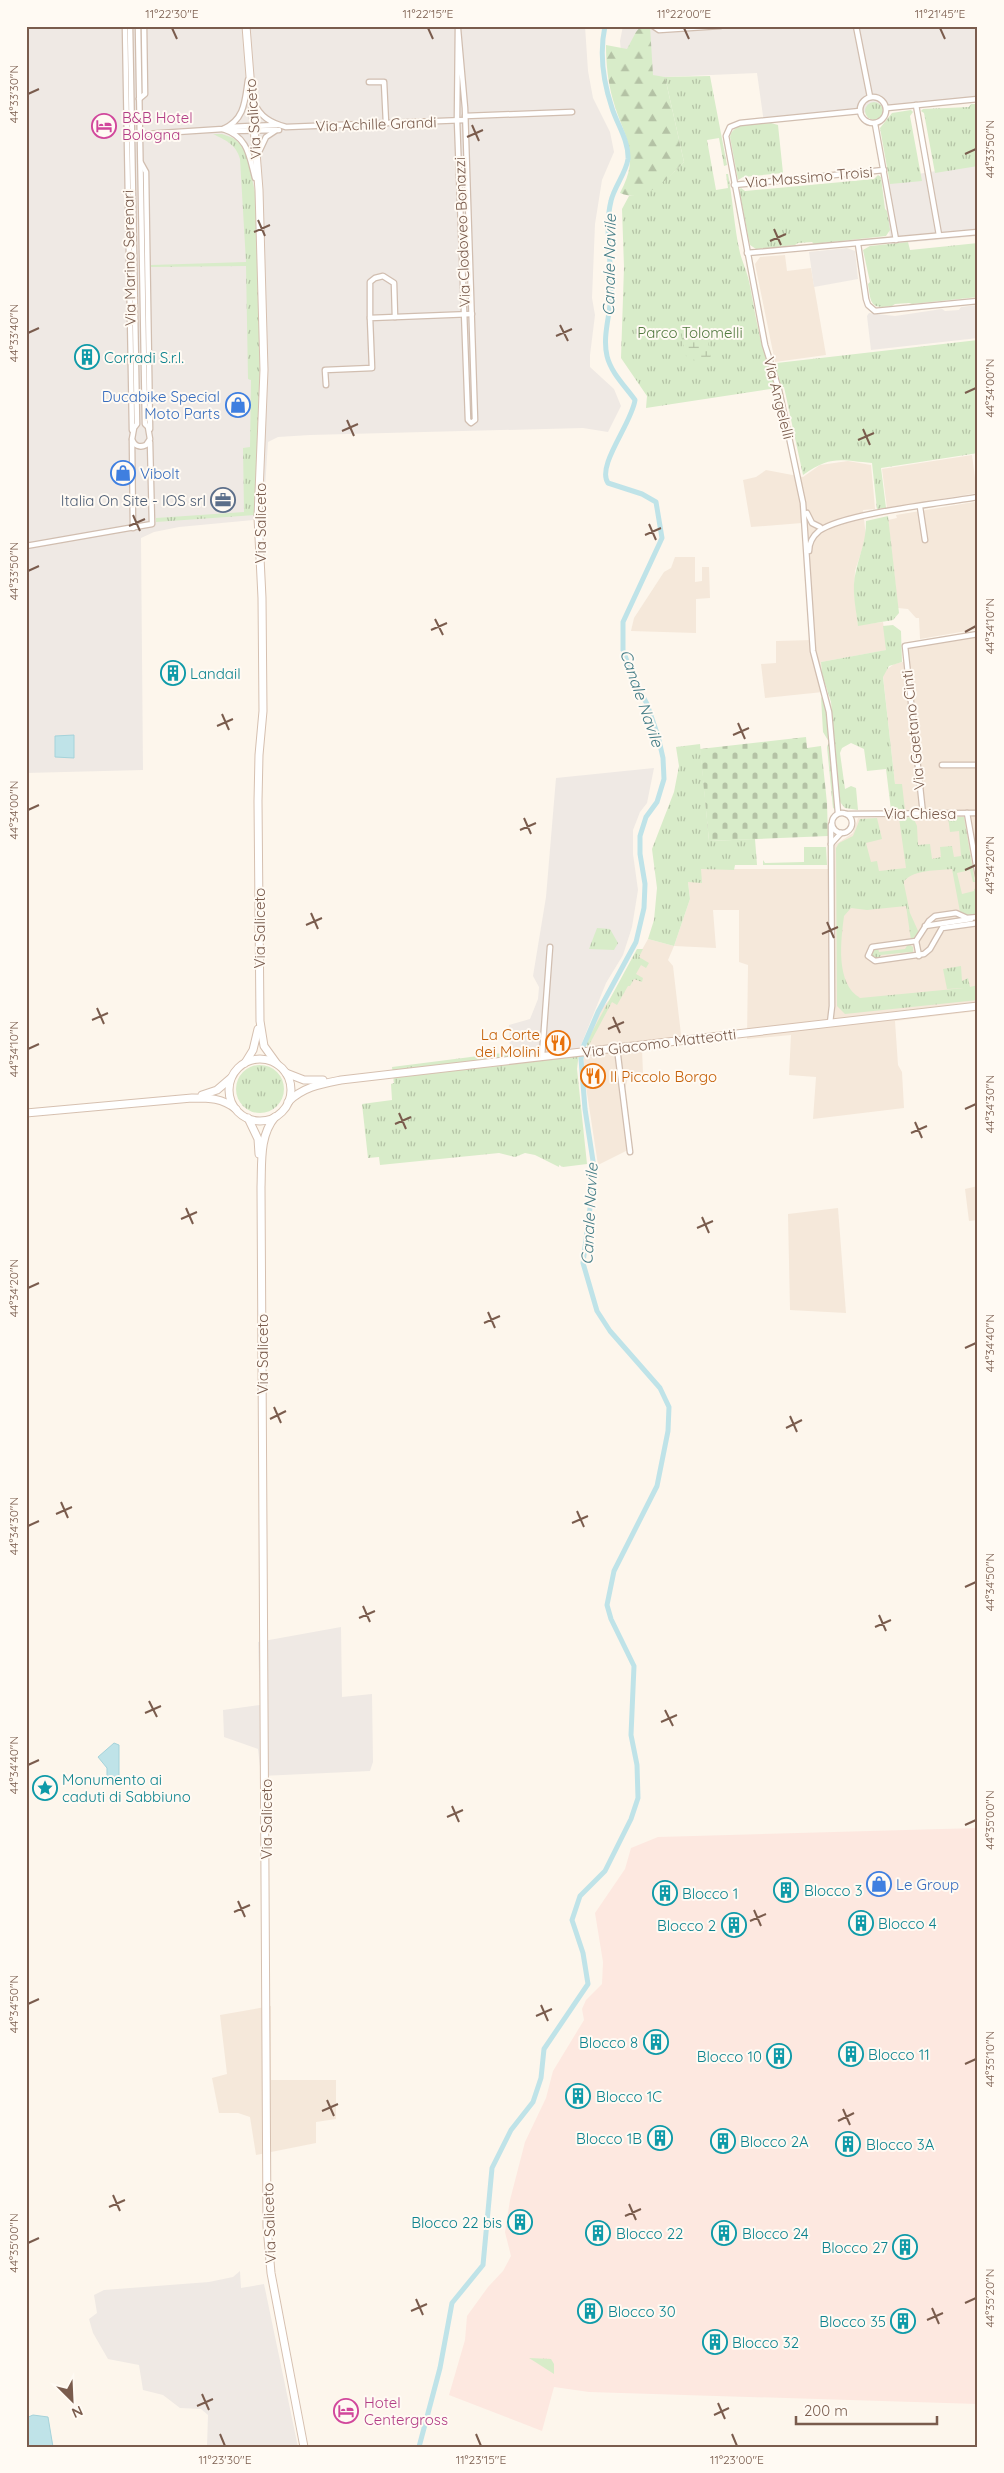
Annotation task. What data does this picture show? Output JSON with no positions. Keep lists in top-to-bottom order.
{
  "streets": {
    "main road": ["Via Saliceto", "Via Giacomo Matteotti"],
    "street": [
      "Via Achille Grandi",
      "Via Massimo Troisi",
      "Via Clodoveo Bonazzi",
      "Via Marino Serenari",
      "Via Angelelli",
      "Via Gaetano Cinti",
      "Via Chiesa"
    ]
  },
  "crossings": [
    ["Via Saliceto", "Via Achille Grandi"],
    ["Via Saliceto", "Via Giacomo Matteotti"],
    ["Via Achille Grandi", "Via Clodoveo Bonazzi"],
    ["Via Massimo Troisi", "Via Angelelli"],
    ["Via Angelelli", "Via Chiesa"],
    ["Via Gaetano Cinti", "Via Chiesa"]
  ],
  "water": ["Canale Navile"],
  "parks": ["Parco Tolomelli"],
  "places": {
    "hotel": ["B&B Hotel Bologna", "Hotel Centergross"],
    "building": [
      "Corradi S.r.l.",
      "Landail",
      "Blocco 3",
      "Blocco 1",
      "Blocco 4",
      "Blocco 2",
      "Blocco 8",
      "Blocco 11",
      "Blocco 10",
      "Blocco 1C",
      "Blocco 1B",
      "Blocco 2A",
      "Blocco 3A",
      "Blocco 22 bis",
      "Blocco 22",
      "Blocco 24",
      "Blocco 27",
      "Blocco 30",
      "Blocco 35",
      "Blocco 32"
    ],
    "shop": ["Ducabike Special Moto Parts", "Vibolt", "Le Group"],
    "office": ["Italia On Site - IOS srl"],
    "restaurant": ["La Corte dei Molini", "Il Piccolo Borgo"],
    "place": ["Monumento ai caduti di Sabbiuno"]
  },
  "scale_bar": "200 m",
  "north": "bottom right",
  "coordinates": [
    "11°22'30\"E",
    "11°22'15\"E",
    "11°22'00\"E",
    "11°21'45\"E",
    "44°33'30\"N",
    "44°33'50\"N",
    "44°33'40\"N",
    "44°34'00\"N",
    "44°34'10\"N",
    "44°34'20\"N",
    "44°34'30\"N",
    "44°34'40\"N",
    "44°34'50\"N",
    "44°35'00\"N",
    "44°35'10\"N",
    "44°35'20\"N",
    "11°23'30\"E",
    "11°23'15\"E",
    "11°23'00\"E"
  ]
}
